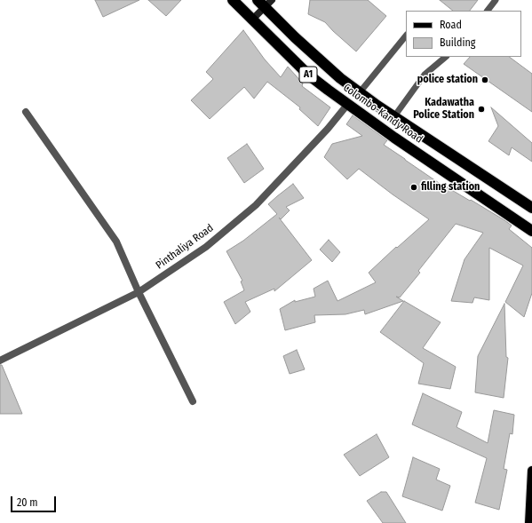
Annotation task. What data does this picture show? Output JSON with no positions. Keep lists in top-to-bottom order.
{
  "streets": {
    "highway": ["A1", "Colombo-Kandy Road"],
    "street": ["Pinthaliya Road"]
  },
  "crossings": [
    ["Colombo-Kandy Road", "Pinthaliya Road"]
  ],
  "places": ["police station", "Kadawatha Police Station", "filling station"],
  "legend": ["Road", "Building"],
  "scale_bar": "20 m"
}
